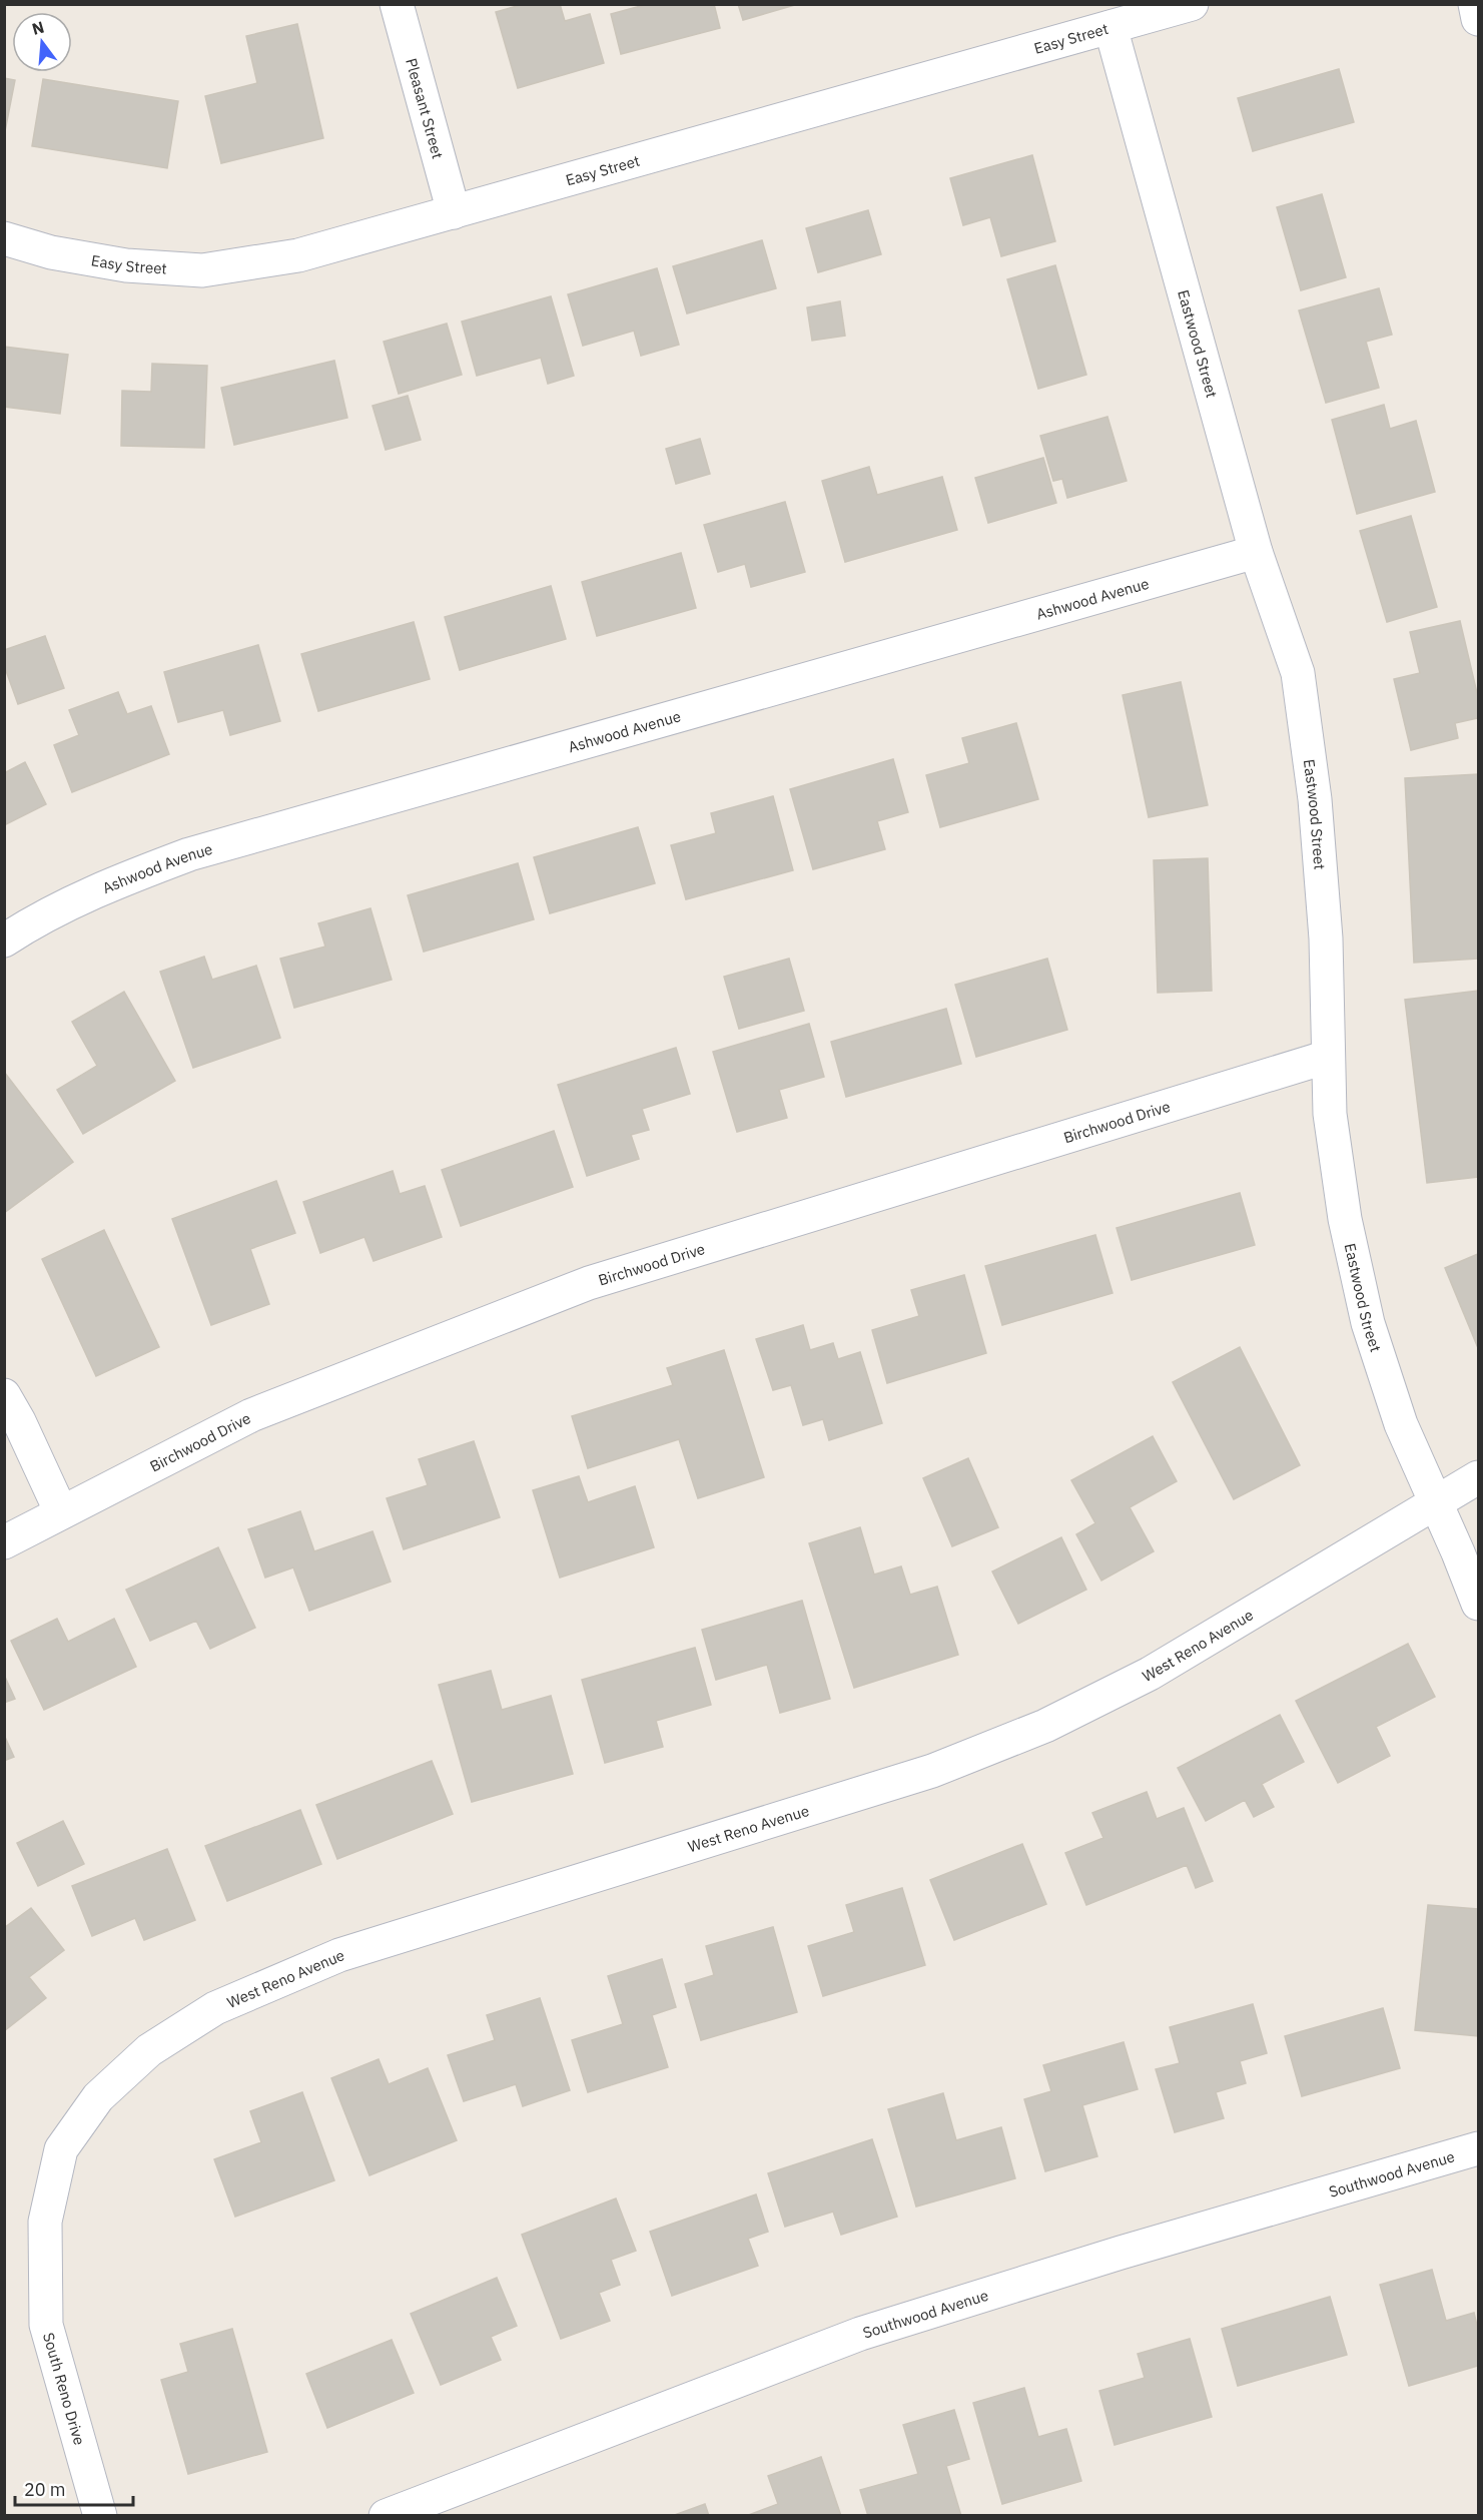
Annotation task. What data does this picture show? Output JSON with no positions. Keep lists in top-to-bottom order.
{
  "streets": {
    "street": [
      "Easy Street",
      "Pleasant Street",
      "Eastwood Street",
      "Ashwood Avenue",
      "Birchwood Drive",
      "West Reno Avenue",
      "Southwood Avenue",
      "South Reno Drive"
    ]
  },
  "crossings": [
    ["Easy Street", "Pleasant Street"],
    ["Easy Street", "Eastwood Street"],
    ["Eastwood Street", "Ashwood Avenue"],
    ["Eastwood Street", "Birchwood Drive"],
    ["Eastwood Street", "West Reno Avenue"],
    ["West Reno Avenue", "South Reno Drive"]
  ],
  "scale_bar": "20 m",
  "north": "top"
}
